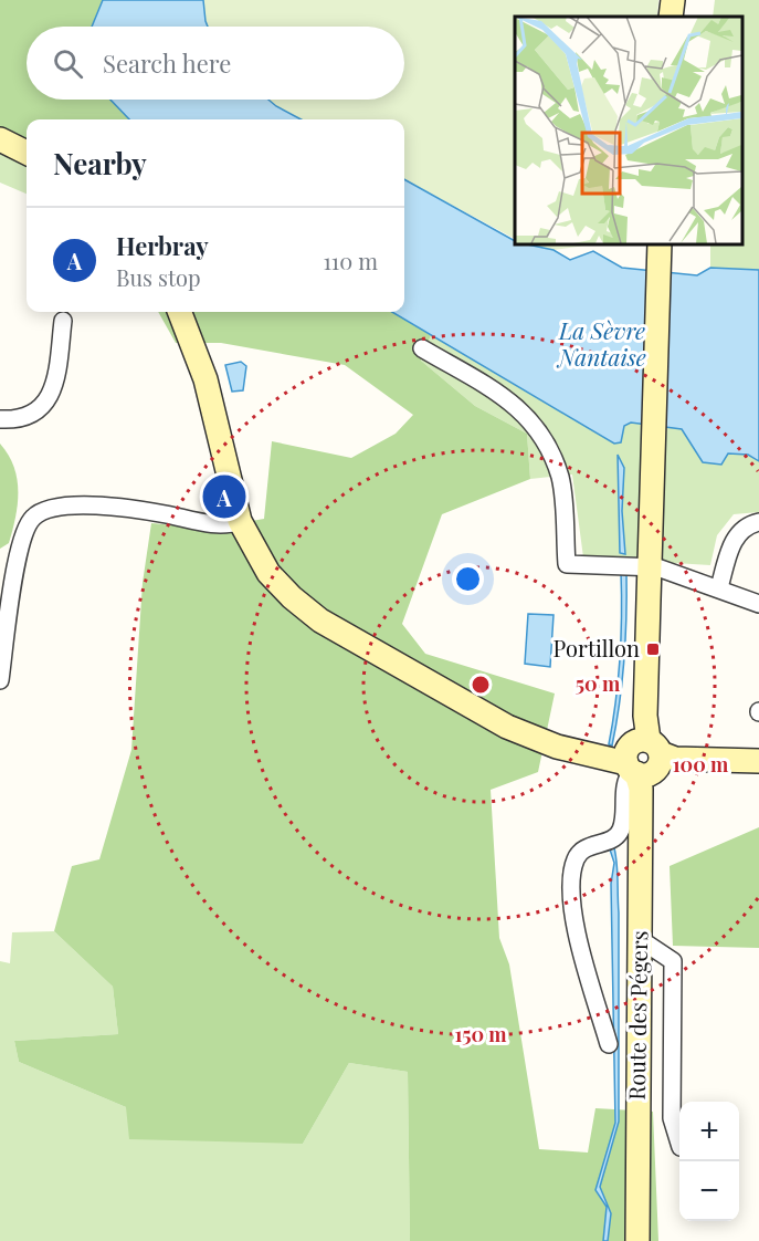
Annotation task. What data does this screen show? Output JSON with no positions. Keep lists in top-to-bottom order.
{
  "streets": {
    "street": ["Route des Pégers"]
  },
  "water": ["La Sèvre Nantaise"],
  "places": {
    "transit": ["Portillon"]
  },
  "page": {
    "search": "Search here",
    "heading": "Nearby",
    "list": [
      {
        "mark": "A",
        "name": "Herbray",
        "note": "Bus stop",
        "value": "110 m"
      }
    ],
    "pins": "A",
    "map_buttons": ["+", "−"]
  },
  "rings": ["50 m", "100 m", "150 m"]
}
